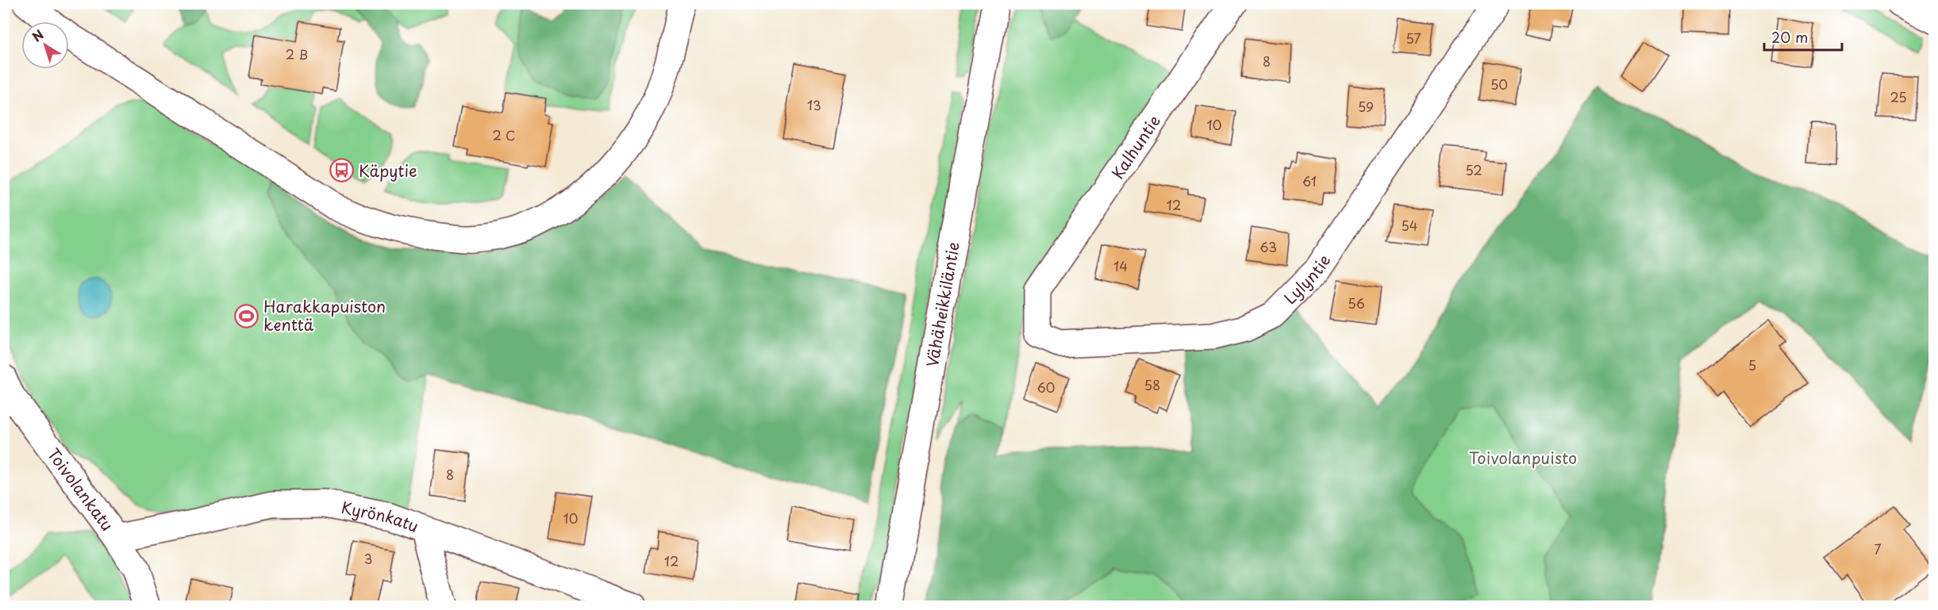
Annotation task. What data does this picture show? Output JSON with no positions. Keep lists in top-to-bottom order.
{
  "streets": {
    "street": [
      "Kalhuntie",
      "Lylyntie",
      "Vähäheikkiläntie",
      "Toivolankatu",
      "Kyrönkatu"
    ]
  },
  "crossings": [
    ["Kalhuntie", "Lylyntie"],
    ["Toivolankatu", "Kyrönkatu"]
  ],
  "parks": ["Toivolanpuisto"],
  "places": {
    "bus stop": ["Käpytie"],
    "sports": ["Harakkapuiston kenttä"]
  },
  "house_numbers": [
    "57",
    "2 B",
    "8",
    "50",
    "25",
    "13",
    "59",
    "10",
    "2 C",
    "52",
    "61",
    "12",
    "54",
    "63",
    "14",
    "56",
    "5",
    "58",
    "60",
    "8",
    "10",
    "7",
    "3",
    "12"
  ],
  "scale_bar": "20 m",
  "north": "top left"
}
